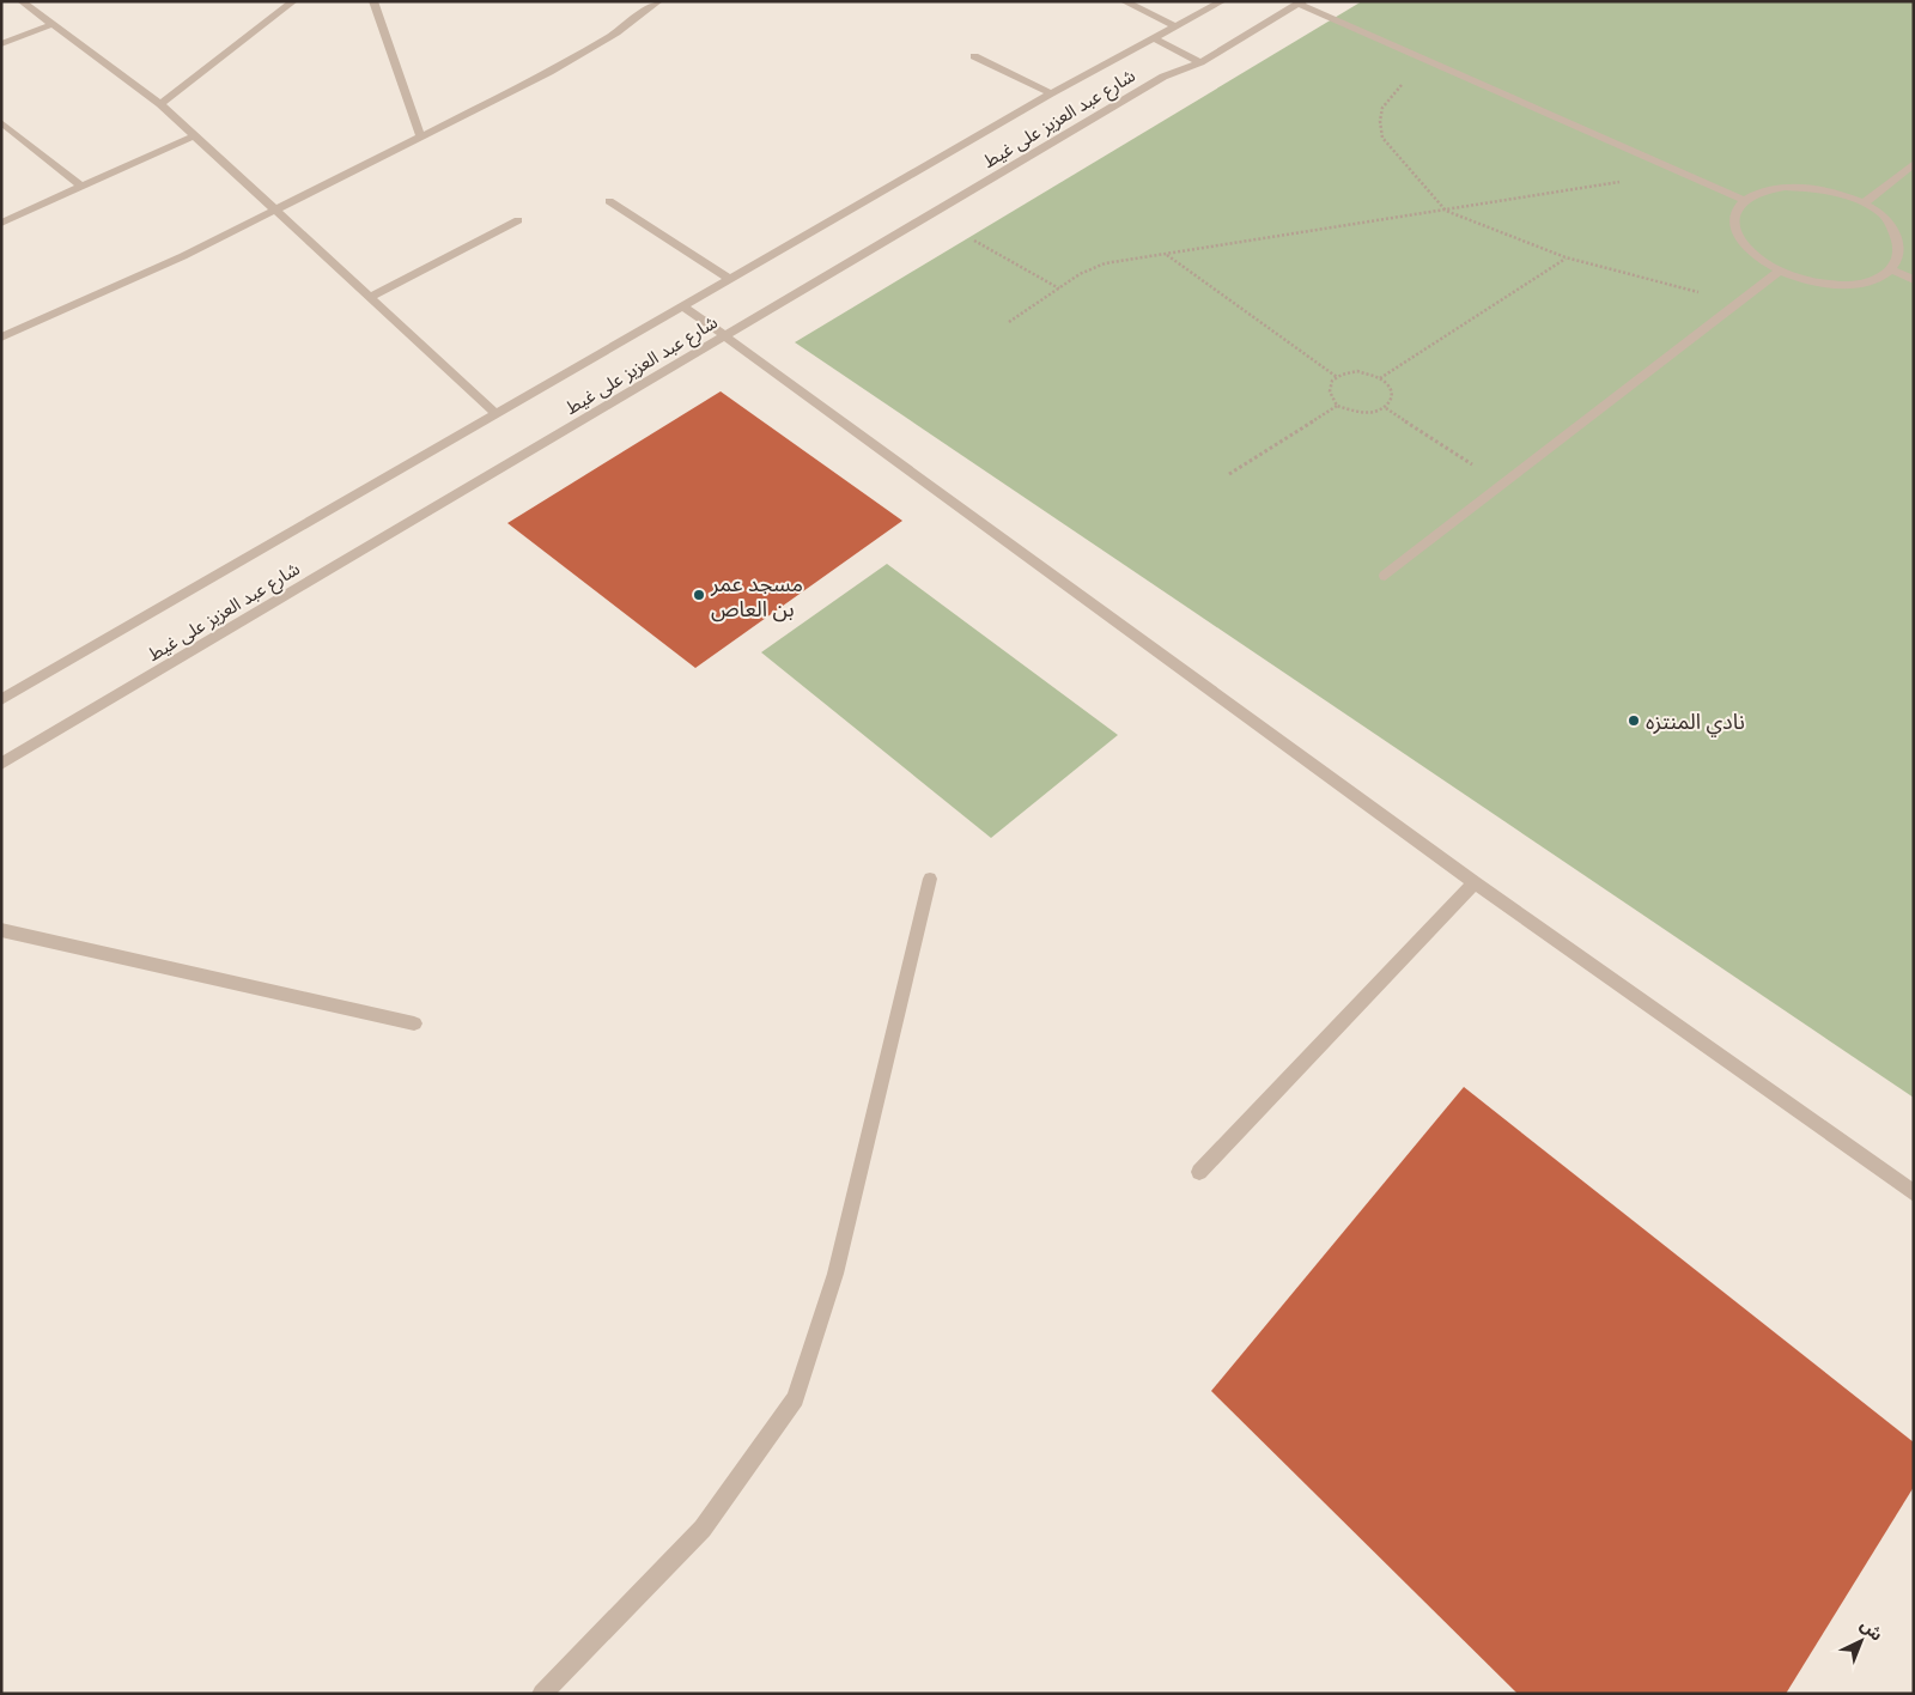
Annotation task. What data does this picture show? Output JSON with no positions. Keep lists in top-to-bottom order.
{
  "streets": {
    "street": ["شارع عبد العزيز على غيط"]
  },
  "places": ["مسجد عمر بن العاص", "نادي المنتزه"],
  "north": "top right"
}
